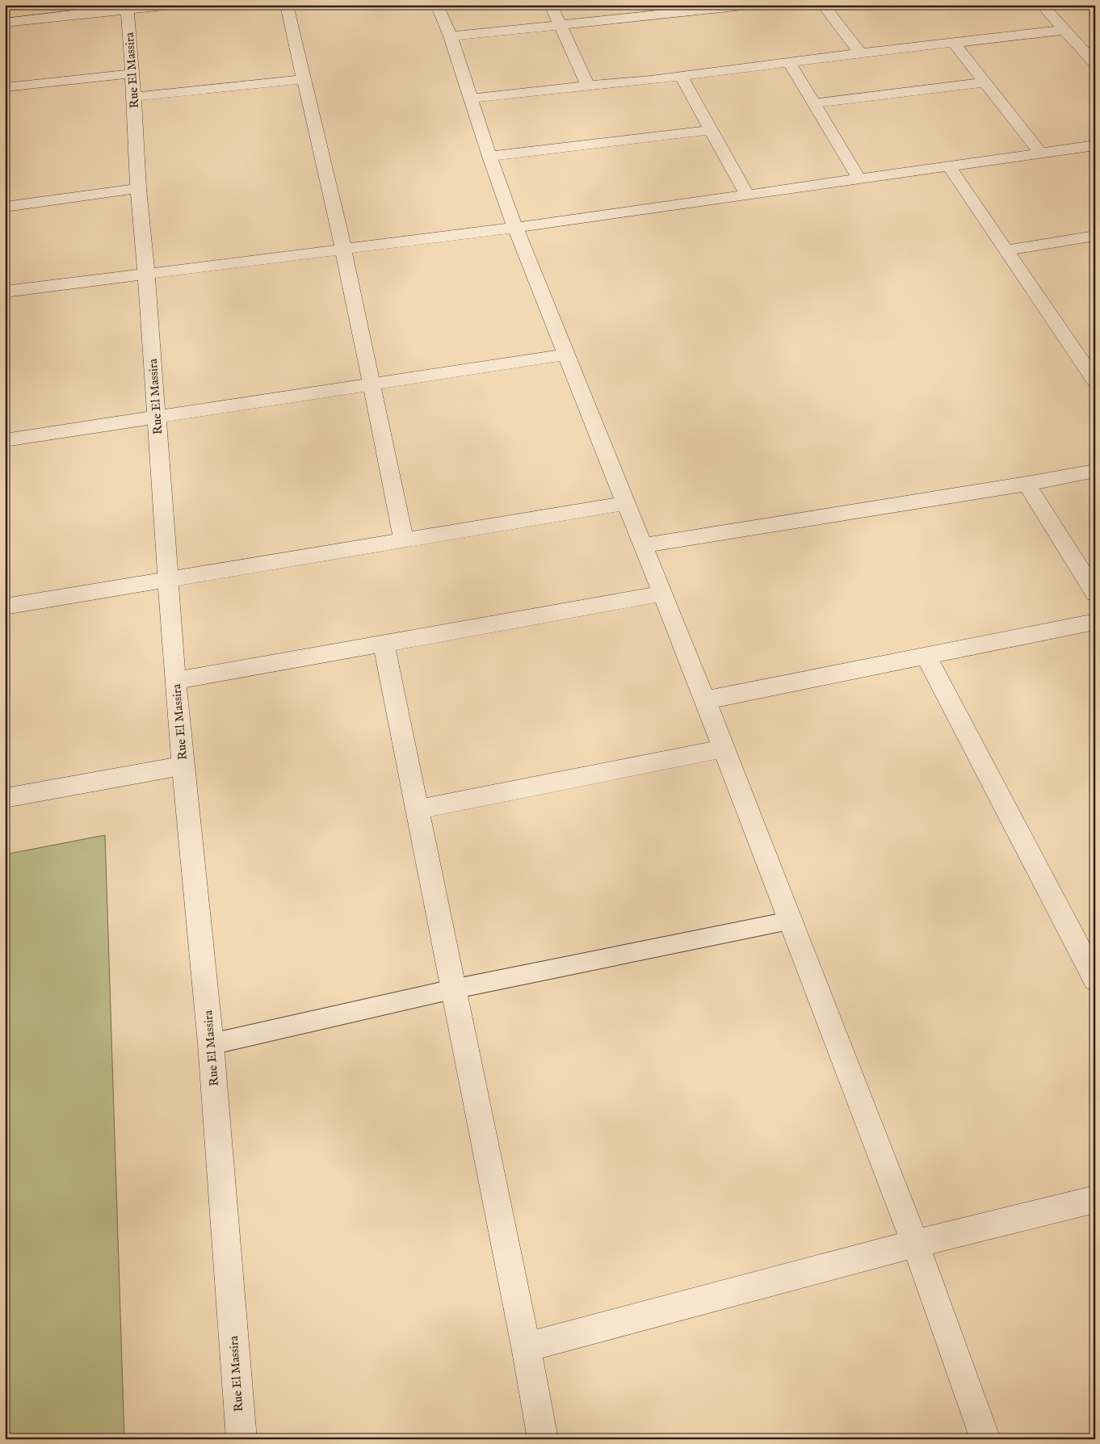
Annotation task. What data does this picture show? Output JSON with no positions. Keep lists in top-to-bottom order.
{
  "streets": {
    "street": ["Rue El Massira"]
  }
}
